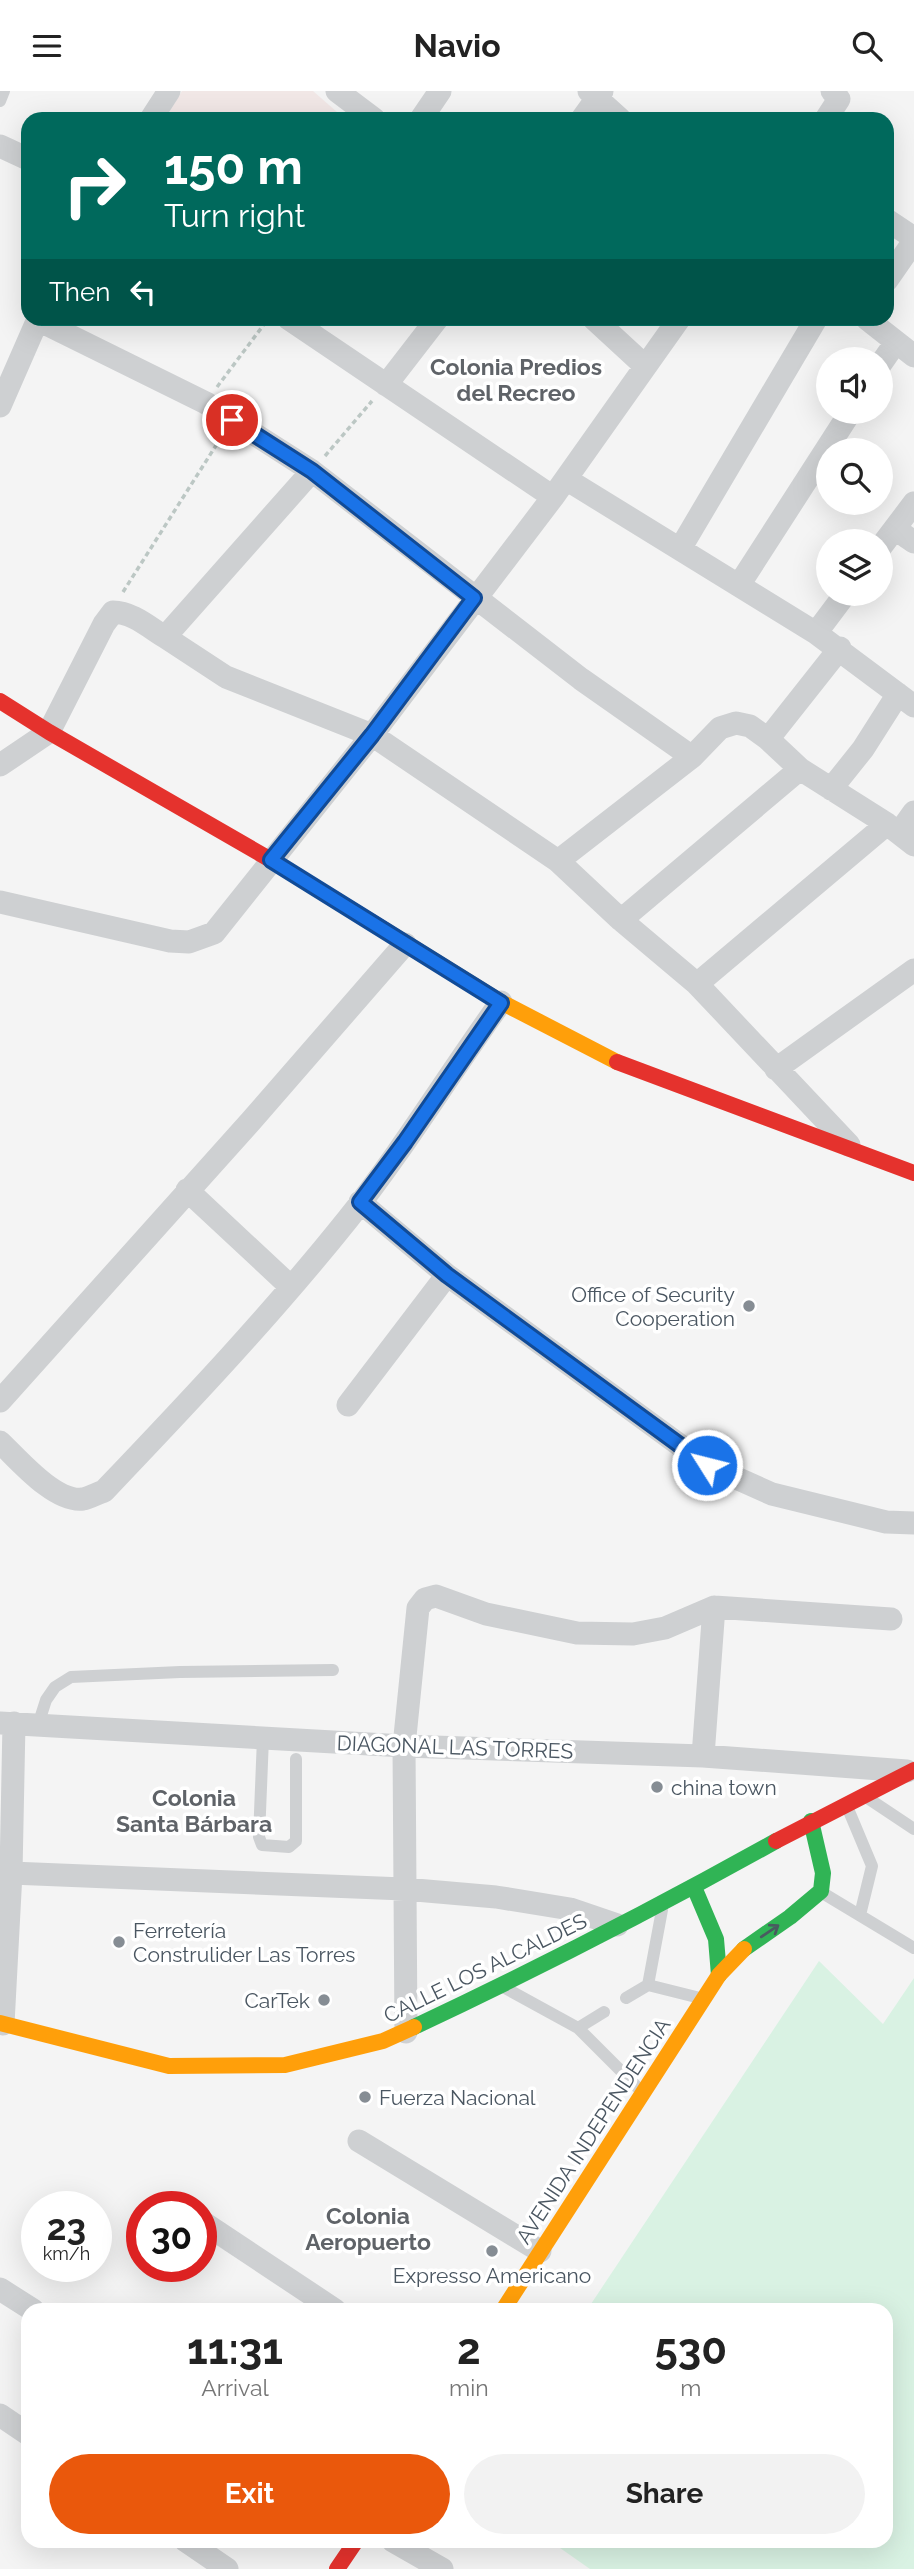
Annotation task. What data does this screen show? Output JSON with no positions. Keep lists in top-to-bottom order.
{
  "streets": {
    "street": ["DIAGONAL LAS TORRES", "CALLE LOS ALCALDES", "AVENIDA INDEPENDENCIA"]
  },
  "crossings": [
    ["DIAGONAL LAS TORRES", "CALLE LOS ALCALDES"]
  ],
  "districts": ["Colonia Predios del Recreo", "Colonia Santa Bárbara", "Colonia Aeropuerto"],
  "places": [
    "Office of Security Cooperation",
    "china town",
    "Ferretería Construlider Las Torres",
    "CarTek",
    "Fuerza Nacional",
    "Expresso Americano"
  ],
  "page": {
    "header": "Navio",
    "turn": ["150 m", "Turn right"],
    "then": "Then",
    "speed": "23 km/h",
    "limit": "30",
    "eta": [
      "11:31",
      "Arrival",
      "2",
      "min",
      "530",
      "m"
    ],
    "buttons": ["Exit", "Share"]
  }
}
